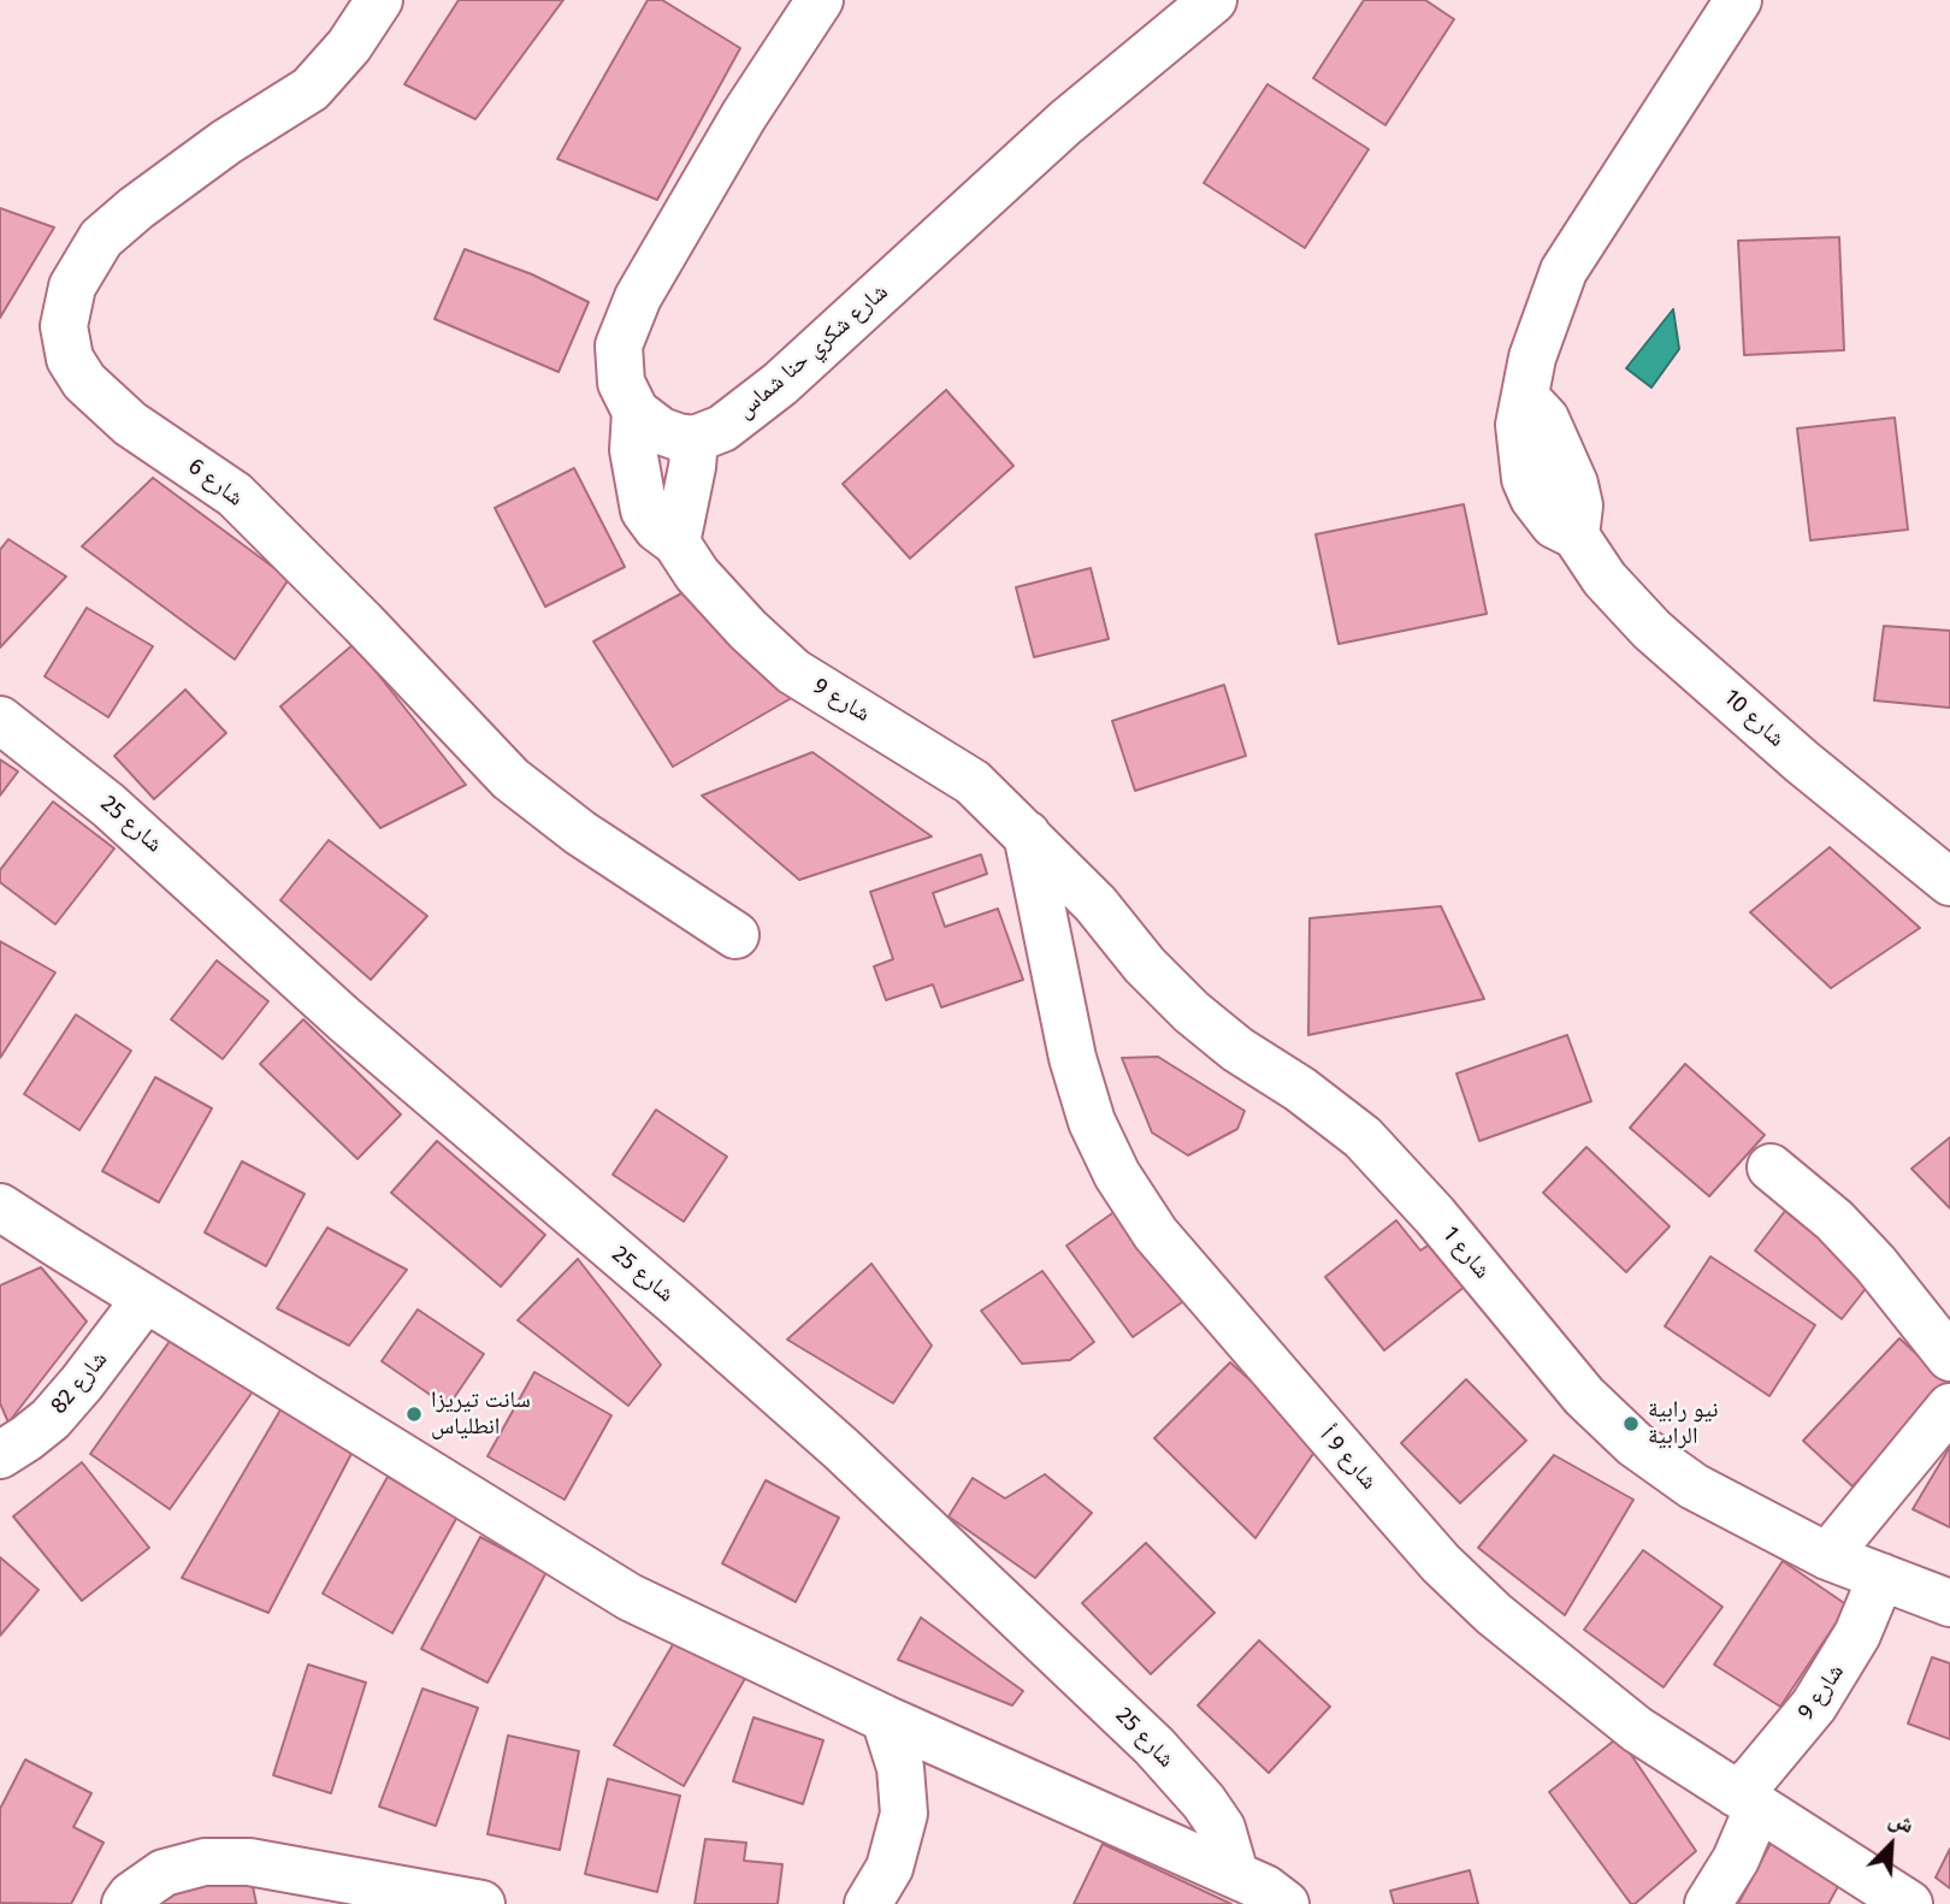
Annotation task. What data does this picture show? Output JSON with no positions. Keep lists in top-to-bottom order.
{
  "streets": {
    "street": [
      "شارع شكري حنا شماس",
      "شارع 6",
      "شارع 9",
      "شارع 10",
      "شارع 25",
      "شارع 1",
      "شارع 82",
      "شارع 9 أ"
    ]
  },
  "crossings": [
    ["شارع 9", "شارع 1"],
    ["شارع 9", "شارع 9 أ"],
    ["شارع 1", "شارع 9 أ"]
  ],
  "places": ["سانت تيريزا انطلياس", "نيو رابية الرابية"],
  "north": "top right"
}
